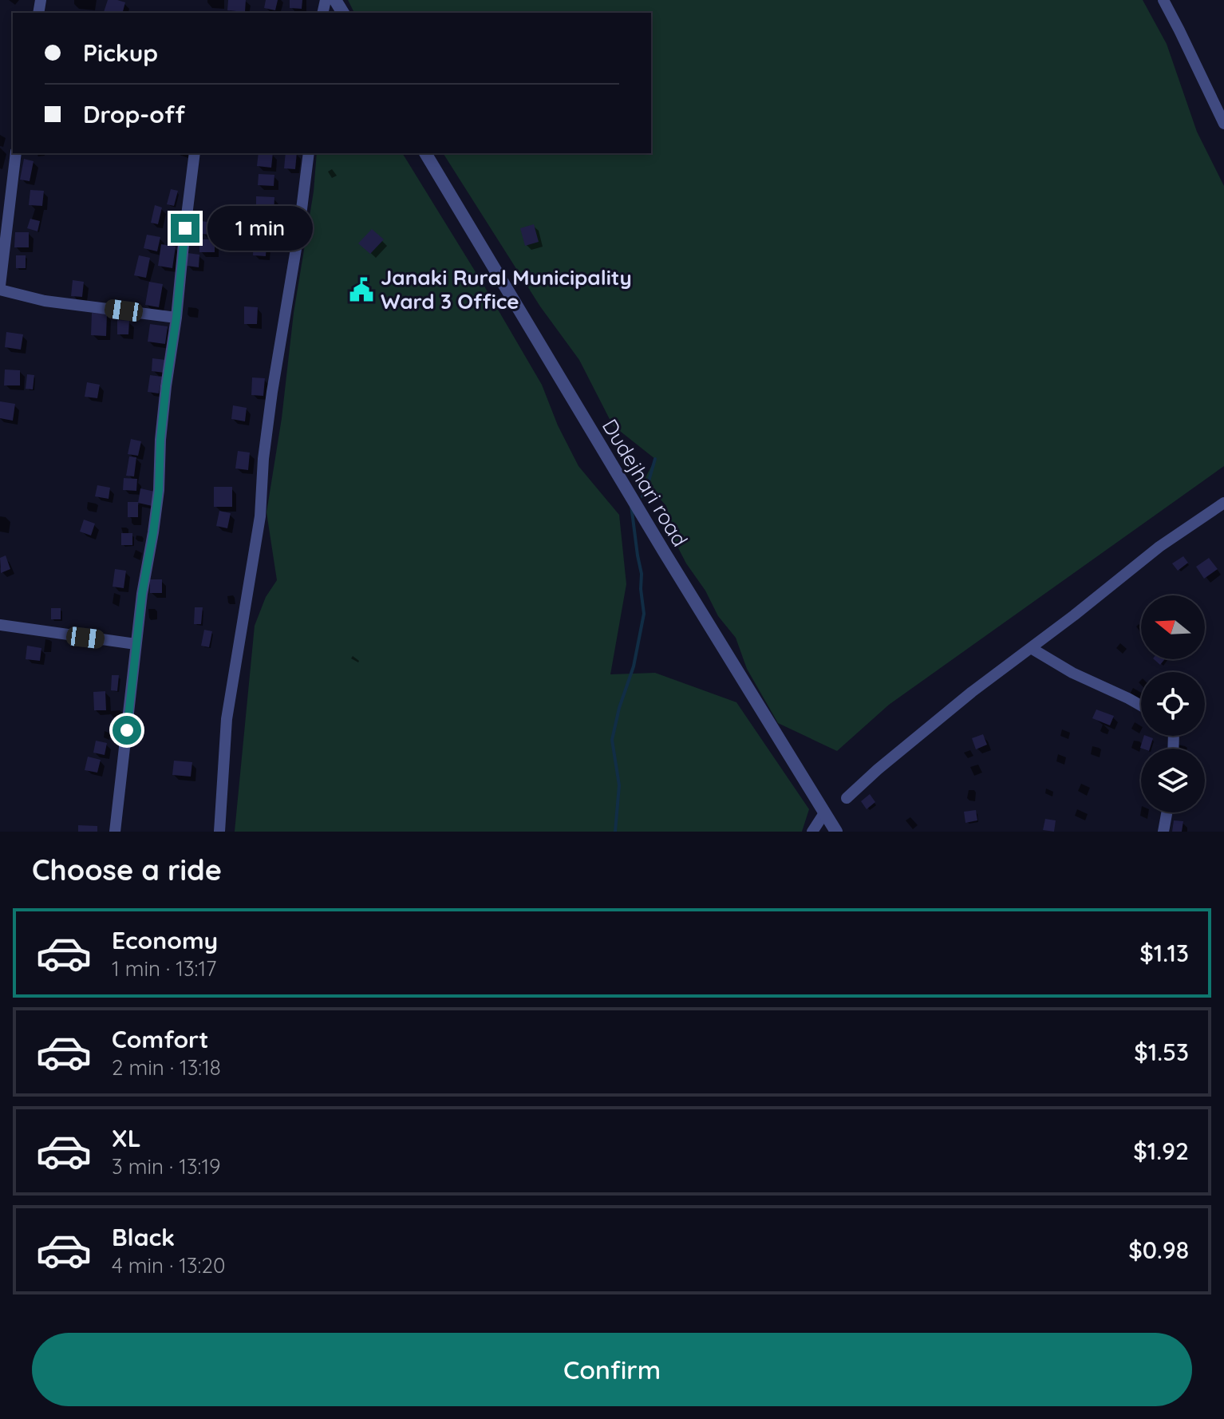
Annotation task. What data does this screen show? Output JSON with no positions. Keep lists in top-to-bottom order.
{
  "streets": {
    "street": ["Dudejhari road"]
  },
  "places": {
    "public building": ["Janaki Rural Municipality Ward 3 Office"]
  },
  "north": "left",
  "page": {
    "banner": ["Pickup", "Drop-off"],
    "bubble": "1 min",
    "heading": "Choose a ride",
    "list": [
      {
        "name": "Economy",
        "note": "1 min · 13:17",
        "value": "$1.13"
      },
      {
        "name": "Comfort",
        "note": "2 min · 13:18",
        "value": "$1.53"
      },
      {
        "name": "XL",
        "note": "3 min · 13:19",
        "value": "$1.92"
      },
      {
        "name": "Black",
        "note": "4 min · 13:20",
        "value": "$0.98"
      }
    ],
    "buttons": "Confirm"
  }
}
